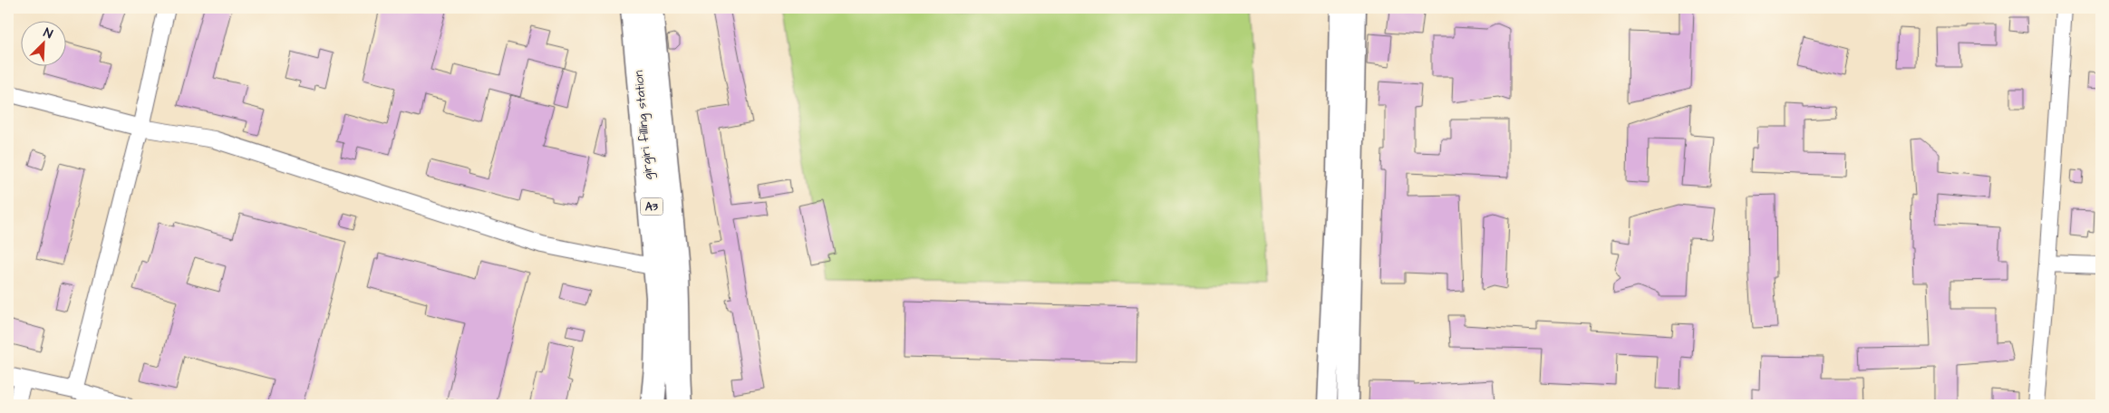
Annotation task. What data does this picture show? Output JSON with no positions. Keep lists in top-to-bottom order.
{
  "streets": {
    "highway": ["girgiri filling station", "A3"]
  },
  "north": "top right"
}
